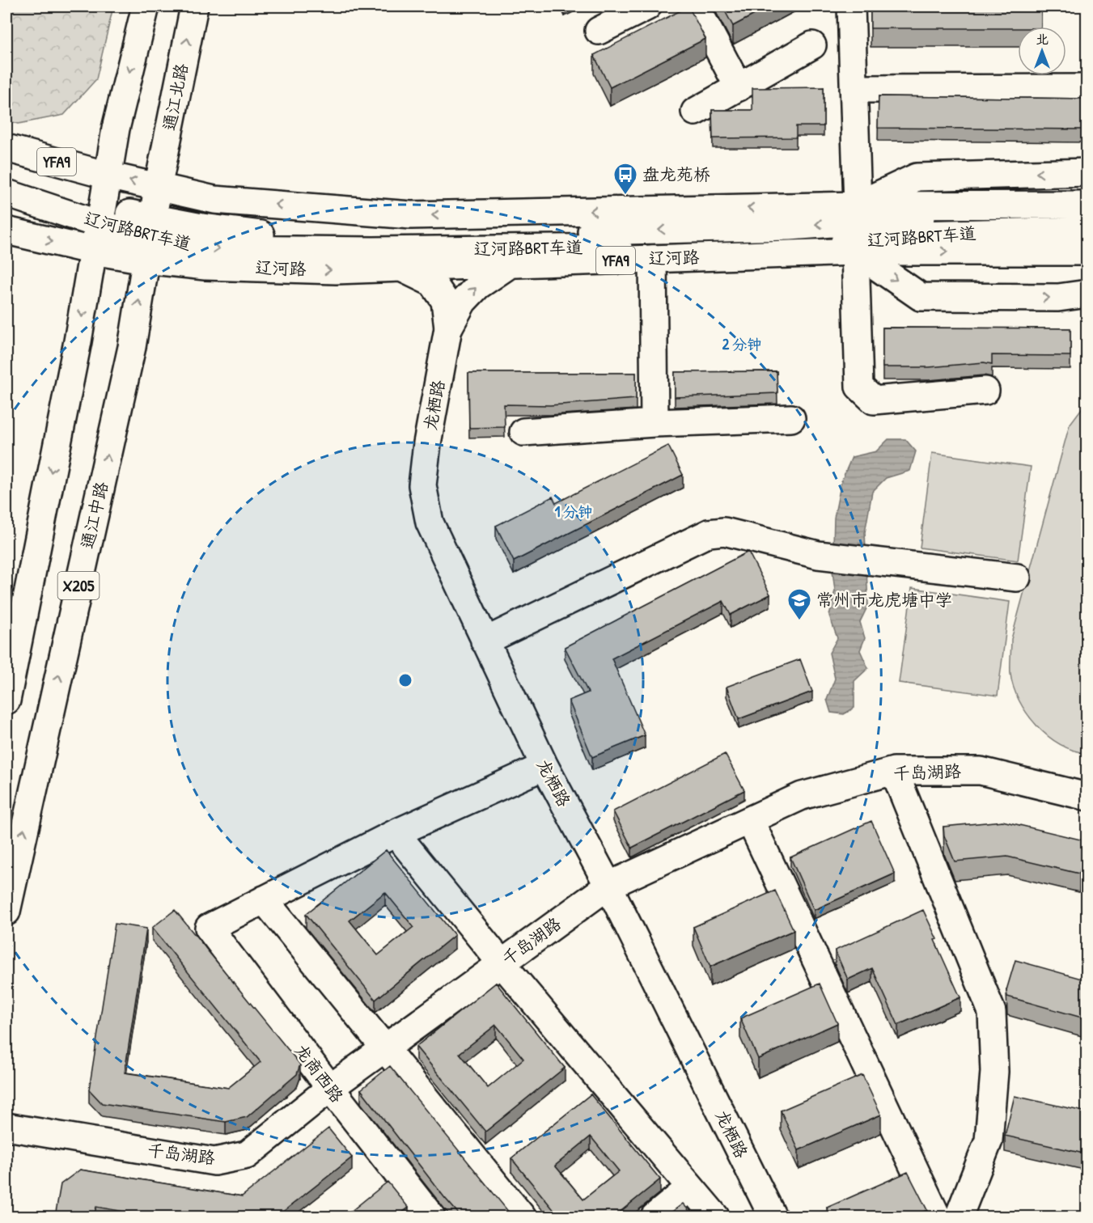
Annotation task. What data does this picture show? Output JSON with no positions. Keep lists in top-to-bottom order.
{
  "streets": {
    "main road": [
      "通江北路",
      "YFA9",
      "辽河路BRT车道",
      "辽河路",
      "龙栖路",
      "通江中路",
      "X205",
      "千岛湖路",
      "龙商西路"
    ]
  },
  "crossings": [
    ["通江北路", "YFA9"],
    ["通江北路", "辽河路BRT车道"],
    ["通江北路", "辽河路"],
    ["通江北路", "通江中路"],
    ["YFA9", "辽河路BRT车道"],
    ["YFA9", "辽河路"],
    ["YFA9", "通江中路"],
    ["辽河路BRT车道", "辽河路"],
    ["辽河路BRT车道", "通江中路"],
    ["辽河路", "通江中路"],
    ["龙栖路", "千岛湖路"],
    ["千岛湖路", "龙商西路"]
  ],
  "places": {
    "bus stop": ["盘龙苑桥"],
    "school or university": ["常州市龙虎塘中学"]
  },
  "north": "top",
  "rings": ["2 分钟", "1 分钟"]
}
